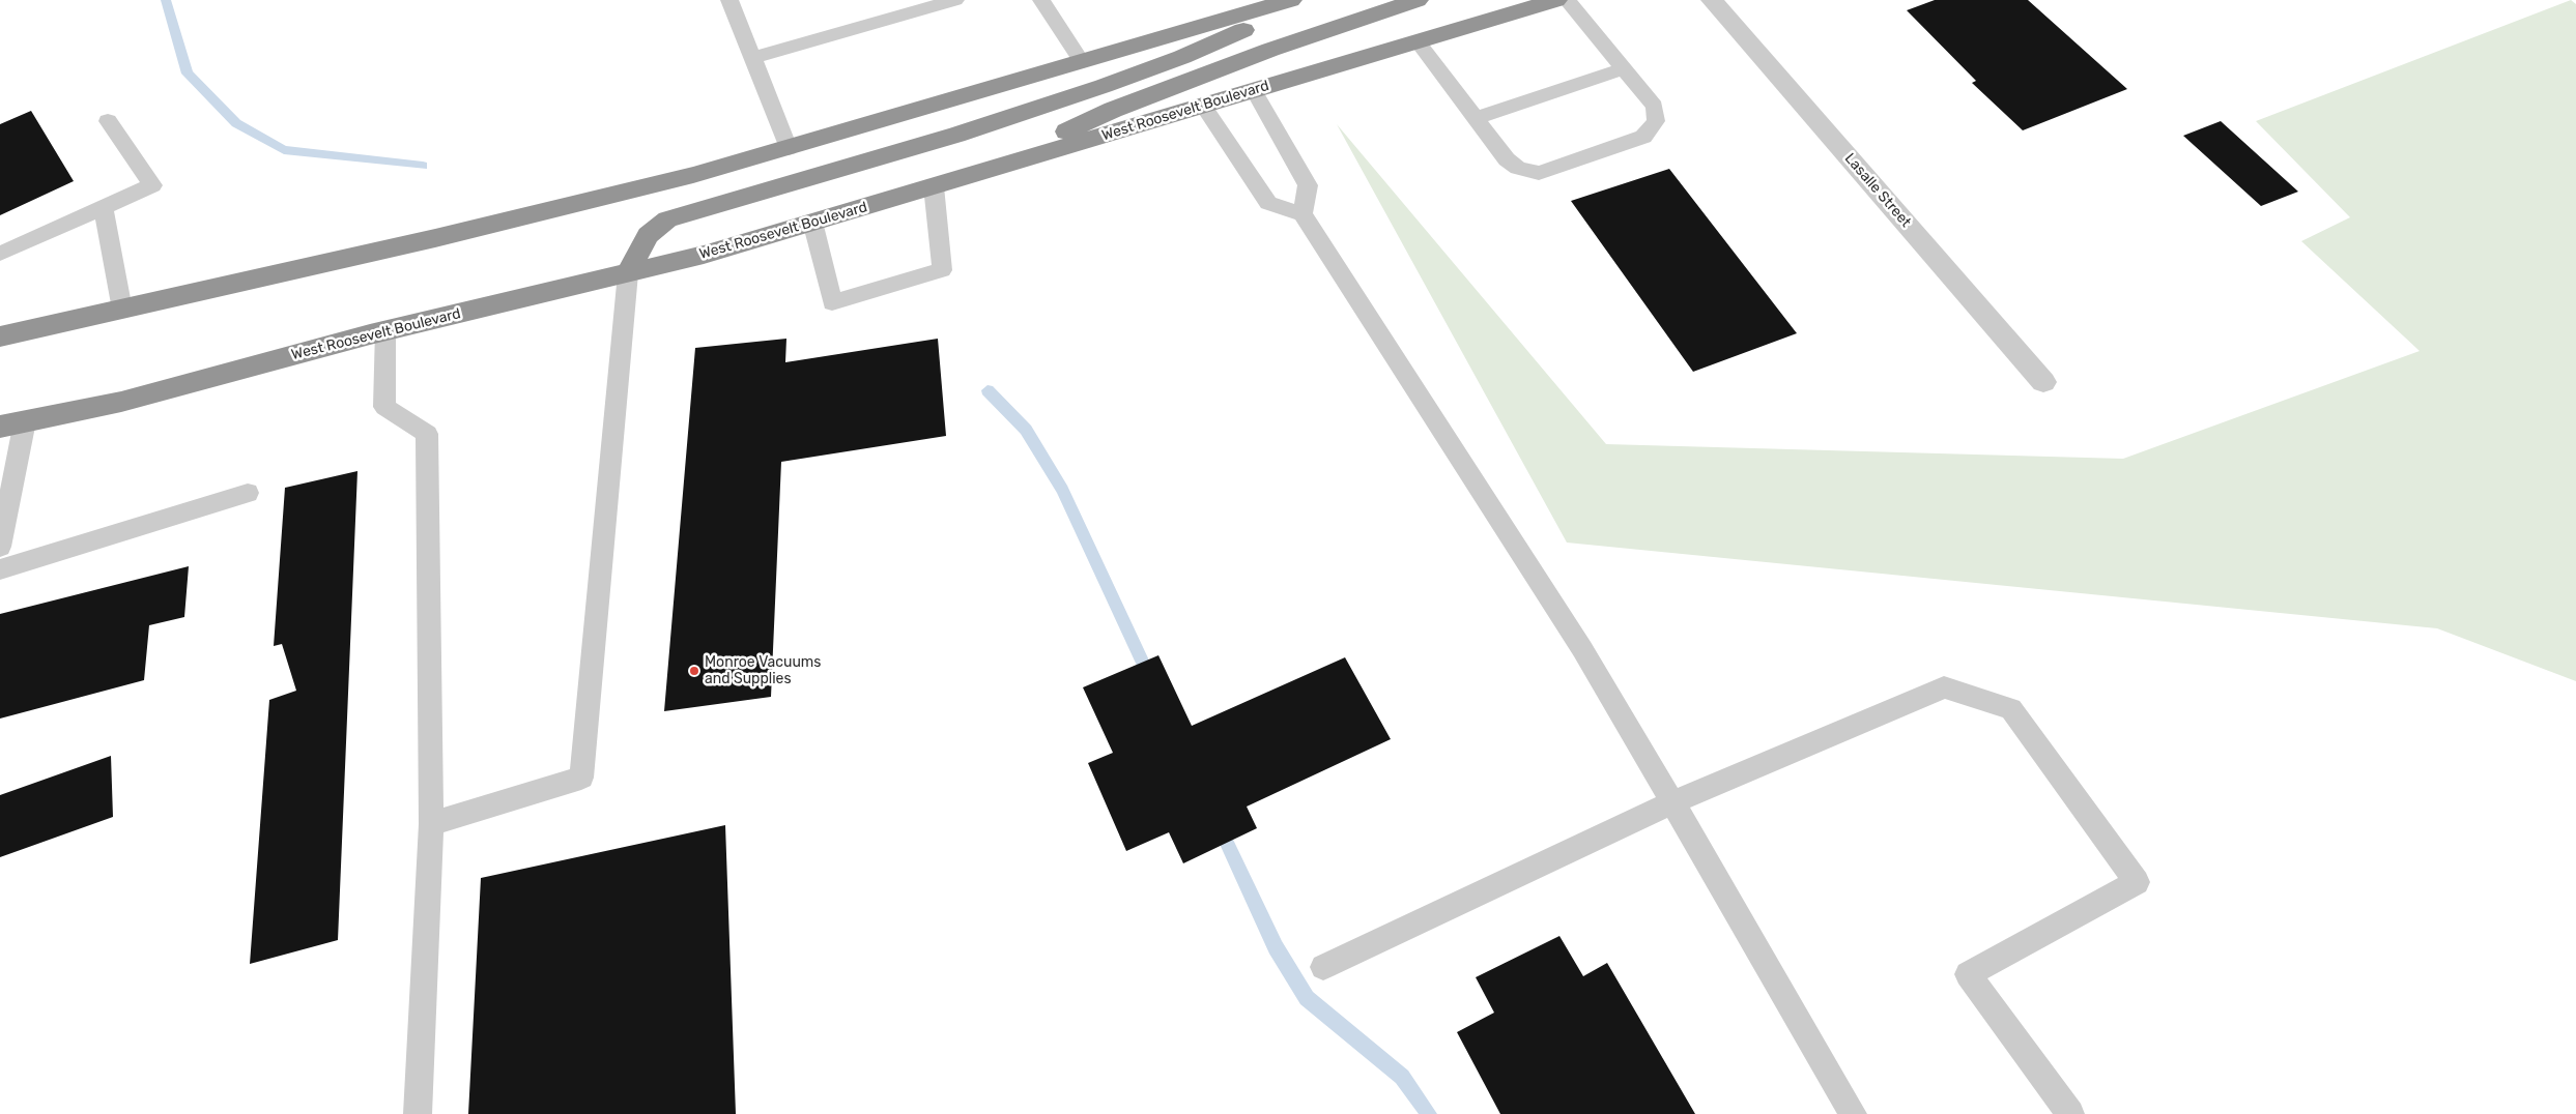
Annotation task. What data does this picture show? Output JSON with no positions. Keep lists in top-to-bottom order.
{
  "streets": {
    "highway": ["West Roosevelt Boulevard"],
    "street": ["Lasalle Street"]
  },
  "places": ["Monroe Vacuums and Supplies"]
}
